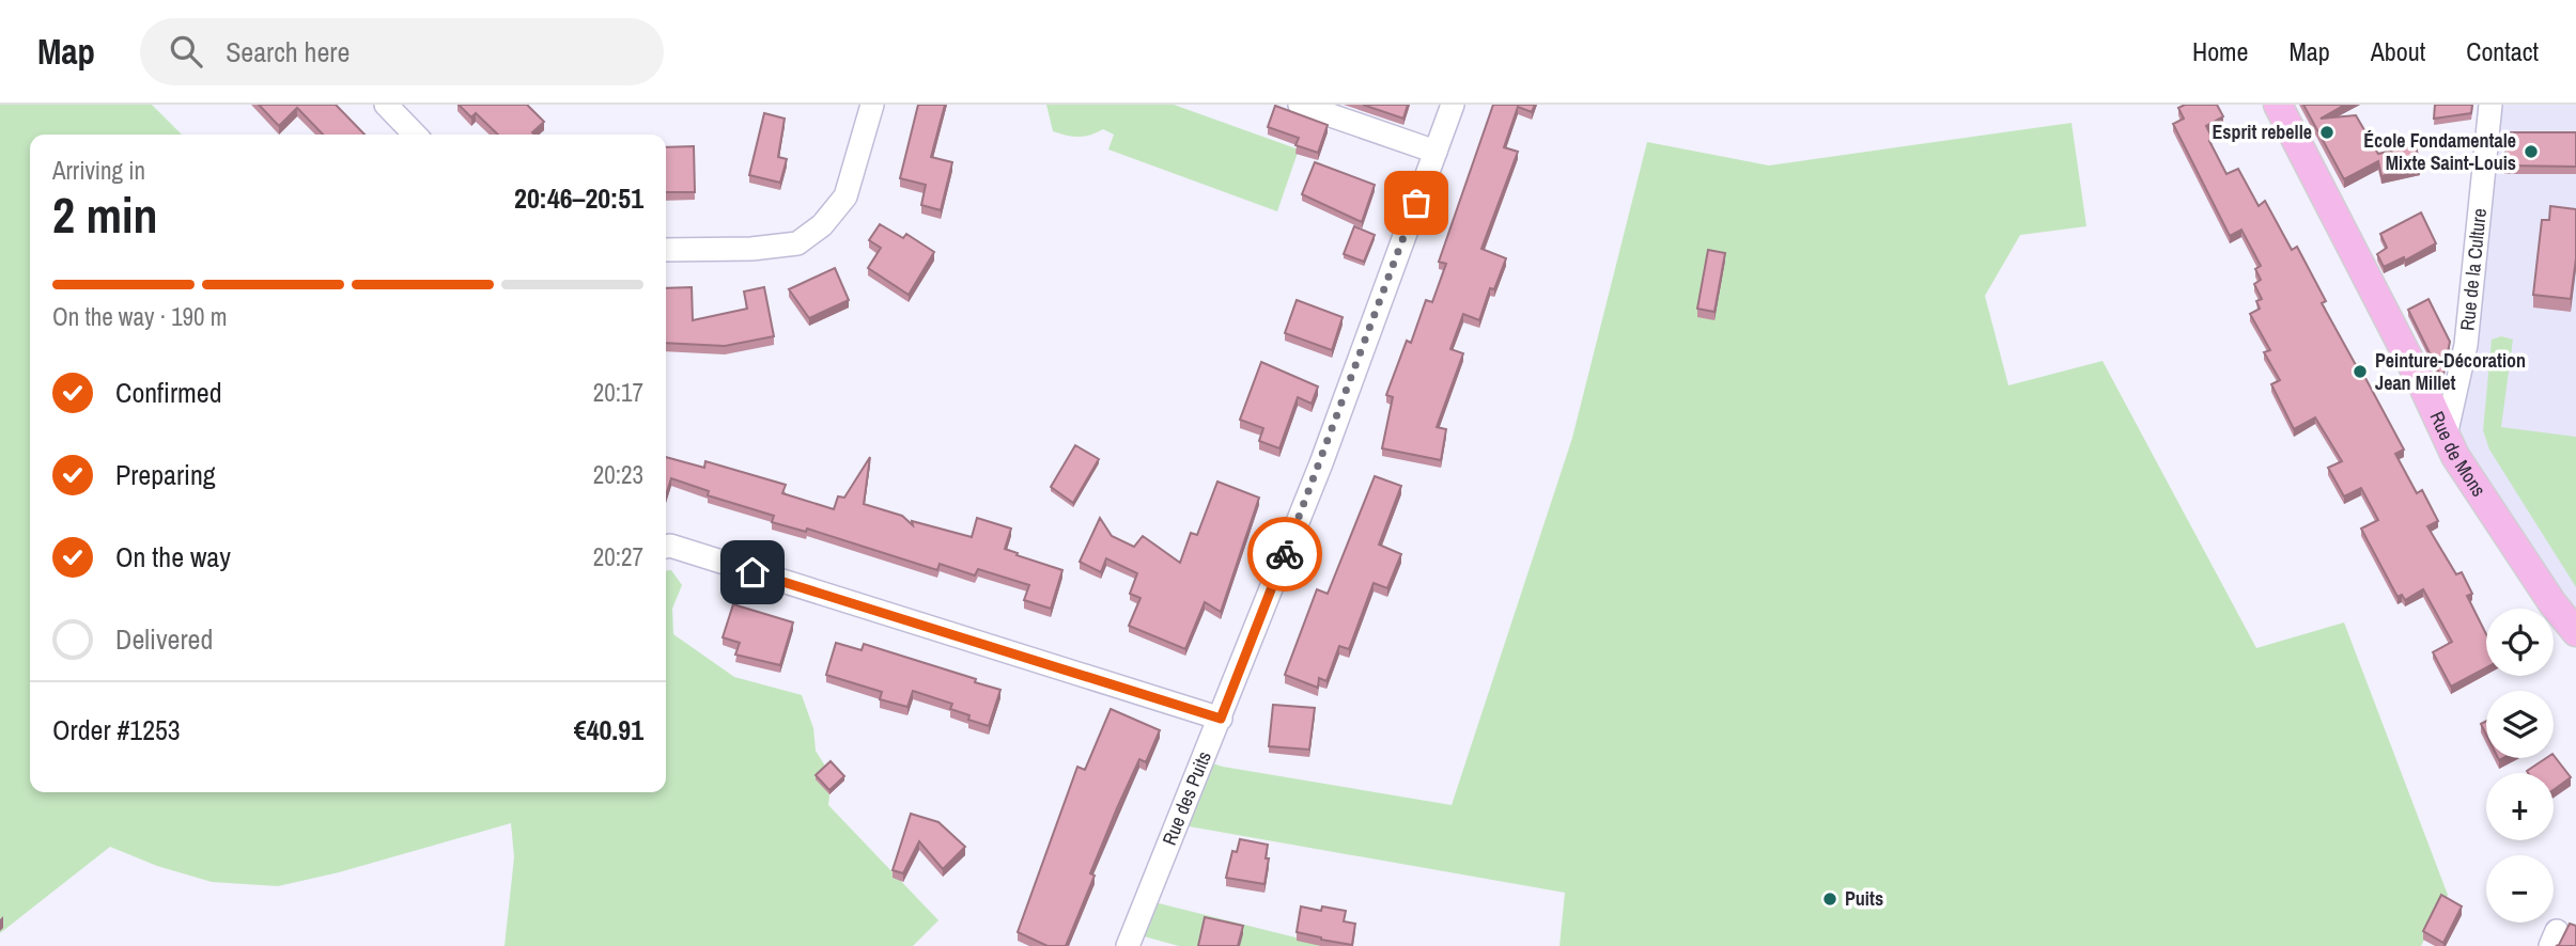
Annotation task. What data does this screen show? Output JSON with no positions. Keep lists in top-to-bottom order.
{
  "streets": {
    "main road": ["Rue de Mons"],
    "street": ["Rue de la Culture", "Rue des Puits"]
  },
  "crossings": [
    ["Rue de la Culture", "Rue de Mons"]
  ],
  "places": [
    "Esprit rebelle",
    "École Fondamentale Mixte Saint-Louis",
    "Peinture-Décoration Jean Millet",
    "Puits"
  ],
  "page": {
    "header": "Map",
    "search": "Search here",
    "nav": [
      "Home",
      "Map",
      "About",
      "Contact"
    ],
    "heading": ["2 min", "Arriving in", "20:46–20:51"],
    "panel": ["Order #1253", "€40.91"],
    "bar": "On the way · 190 m",
    "list": [
      ["Confirmed", "20:17"],
      ["Preparing", "20:23"],
      ["On the way", "20:27"],
      "Delivered"
    ],
    "map_buttons": ["+", "−"]
  }
}
